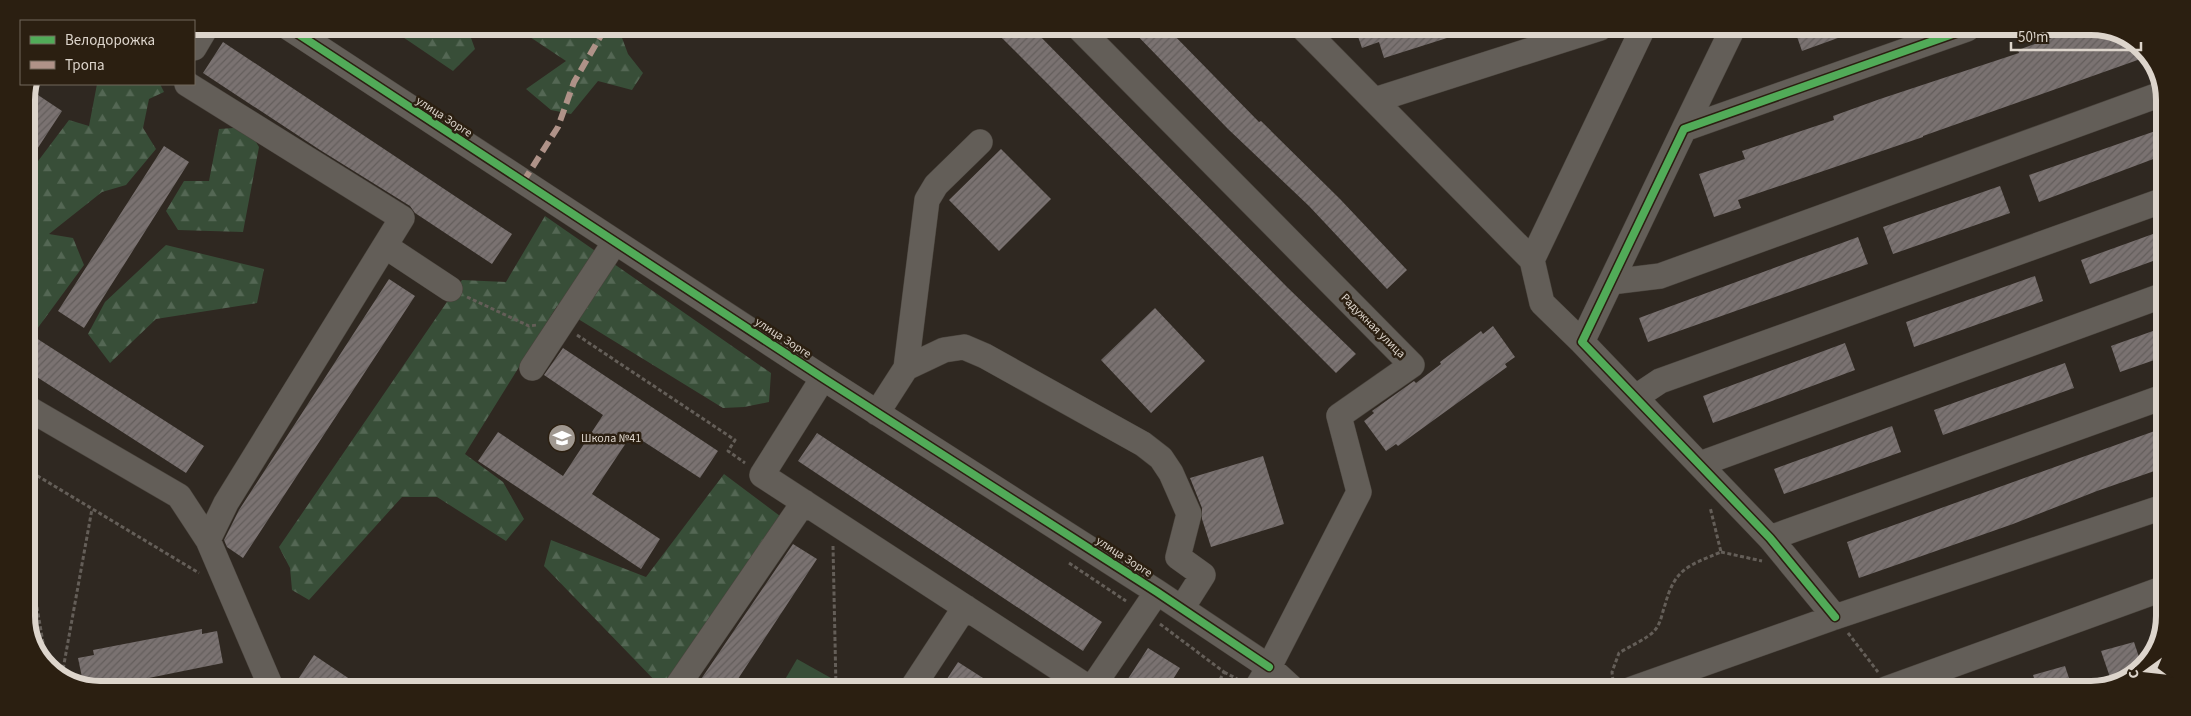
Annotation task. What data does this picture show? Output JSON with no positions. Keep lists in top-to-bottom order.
{
  "streets": {
    "street": ["улица Зорге", "Радужная улица"]
  },
  "crossings": [
    ["улица Зорге", "Радужная улица"]
  ],
  "places": {
    "school or university": ["Школа №41"]
  },
  "legend": ["Велодорожка", "Тропа"],
  "scale_bar": "50 m",
  "north": "left"
}
